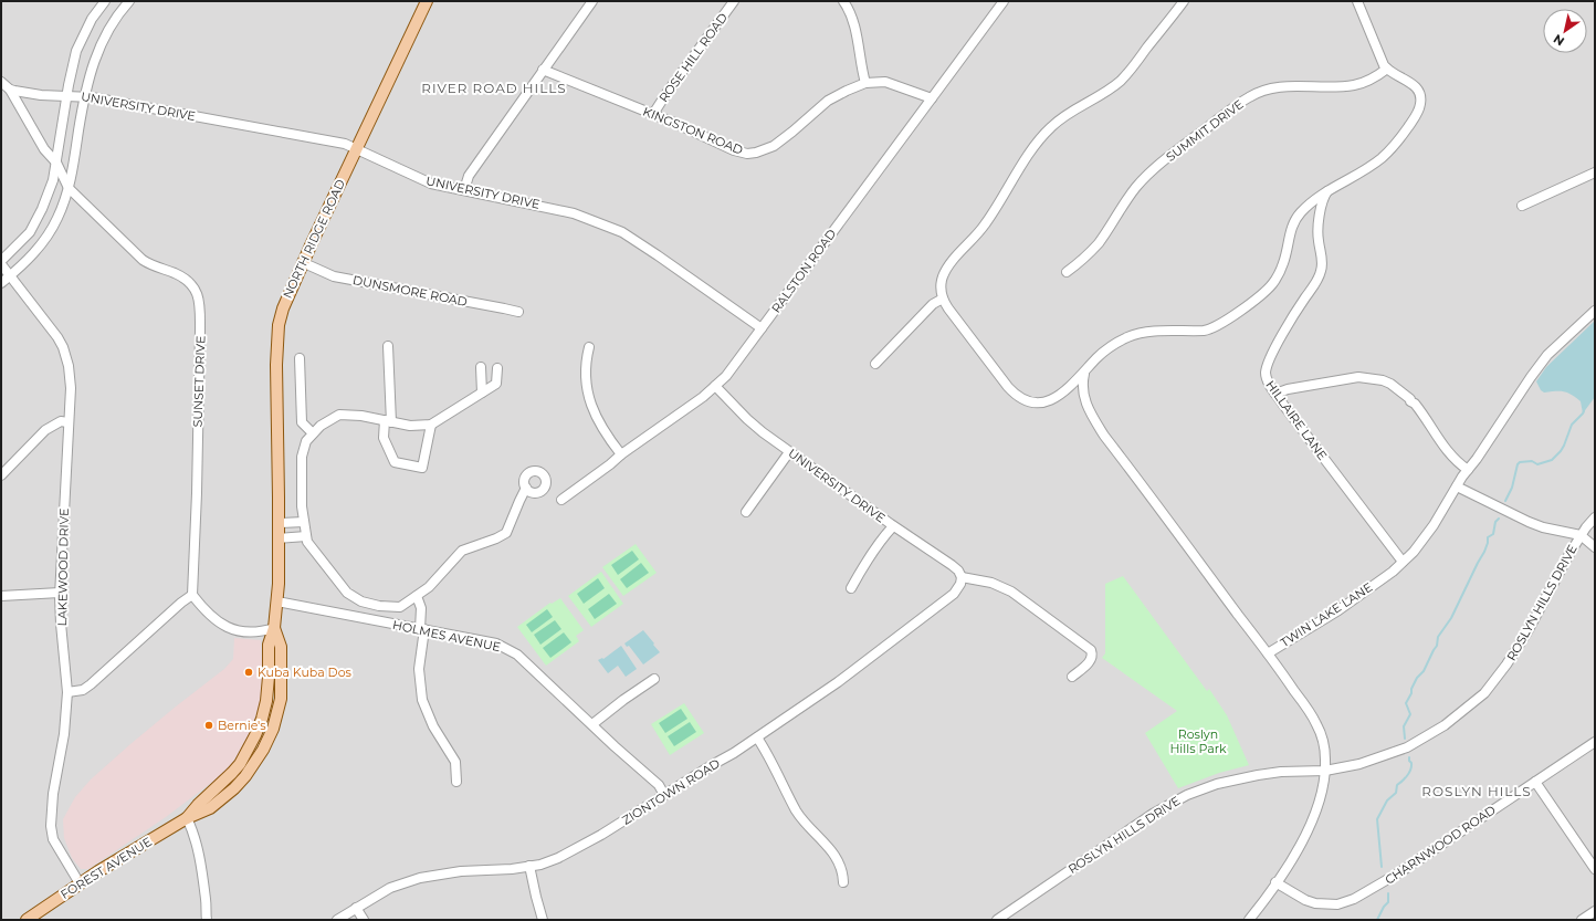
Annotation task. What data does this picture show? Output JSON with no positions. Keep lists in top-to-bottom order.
{
  "streets": {
    "main road": ["NORTH RIDGE ROAD", "FOREST AVENUE"],
    "street": [
      "ROSE HILL ROAD",
      "UNIVERSITY DRIVE",
      "KINGSTON ROAD",
      "SUMMIT DRIVE",
      "RALSTON ROAD",
      "DUNSMORE ROAD",
      "SUNSET DRIVE",
      "HILLAIRE LANE",
      "LAKEWOOD DRIVE",
      "ROSLYN HILLS DRIVE",
      "TWIN LAKE LANE",
      "HOLMES AVENUE",
      "ZIONTOWN ROAD",
      "CHARNWOOD ROAD"
    ]
  },
  "crossings": [
    ["ROSE HILL ROAD", "KINGSTON ROAD"],
    ["UNIVERSITY DRIVE", "NORTH RIDGE ROAD"],
    ["UNIVERSITY DRIVE", "RALSTON ROAD"],
    ["UNIVERSITY DRIVE", "SUNSET DRIVE"],
    ["UNIVERSITY DRIVE", "ZIONTOWN ROAD"],
    ["KINGSTON ROAD", "RALSTON ROAD"],
    ["NORTH RIDGE ROAD", "DUNSMORE ROAD"],
    ["NORTH RIDGE ROAD", "HOLMES AVENUE"],
    ["NORTH RIDGE ROAD", "FOREST AVENUE"],
    ["HILLAIRE LANE", "TWIN LAKE LANE"],
    ["LAKEWOOD DRIVE", "FOREST AVENUE"],
    ["HOLMES AVENUE", "ZIONTOWN ROAD"]
  ],
  "districts": ["RIVER ROAD HILLS", "ROSLYN HILLS"],
  "parks": ["Roslyn Hills Park"],
  "places": ["Kuba Kuba Dos", "Bernie's"],
  "north": "bottom left"
}
